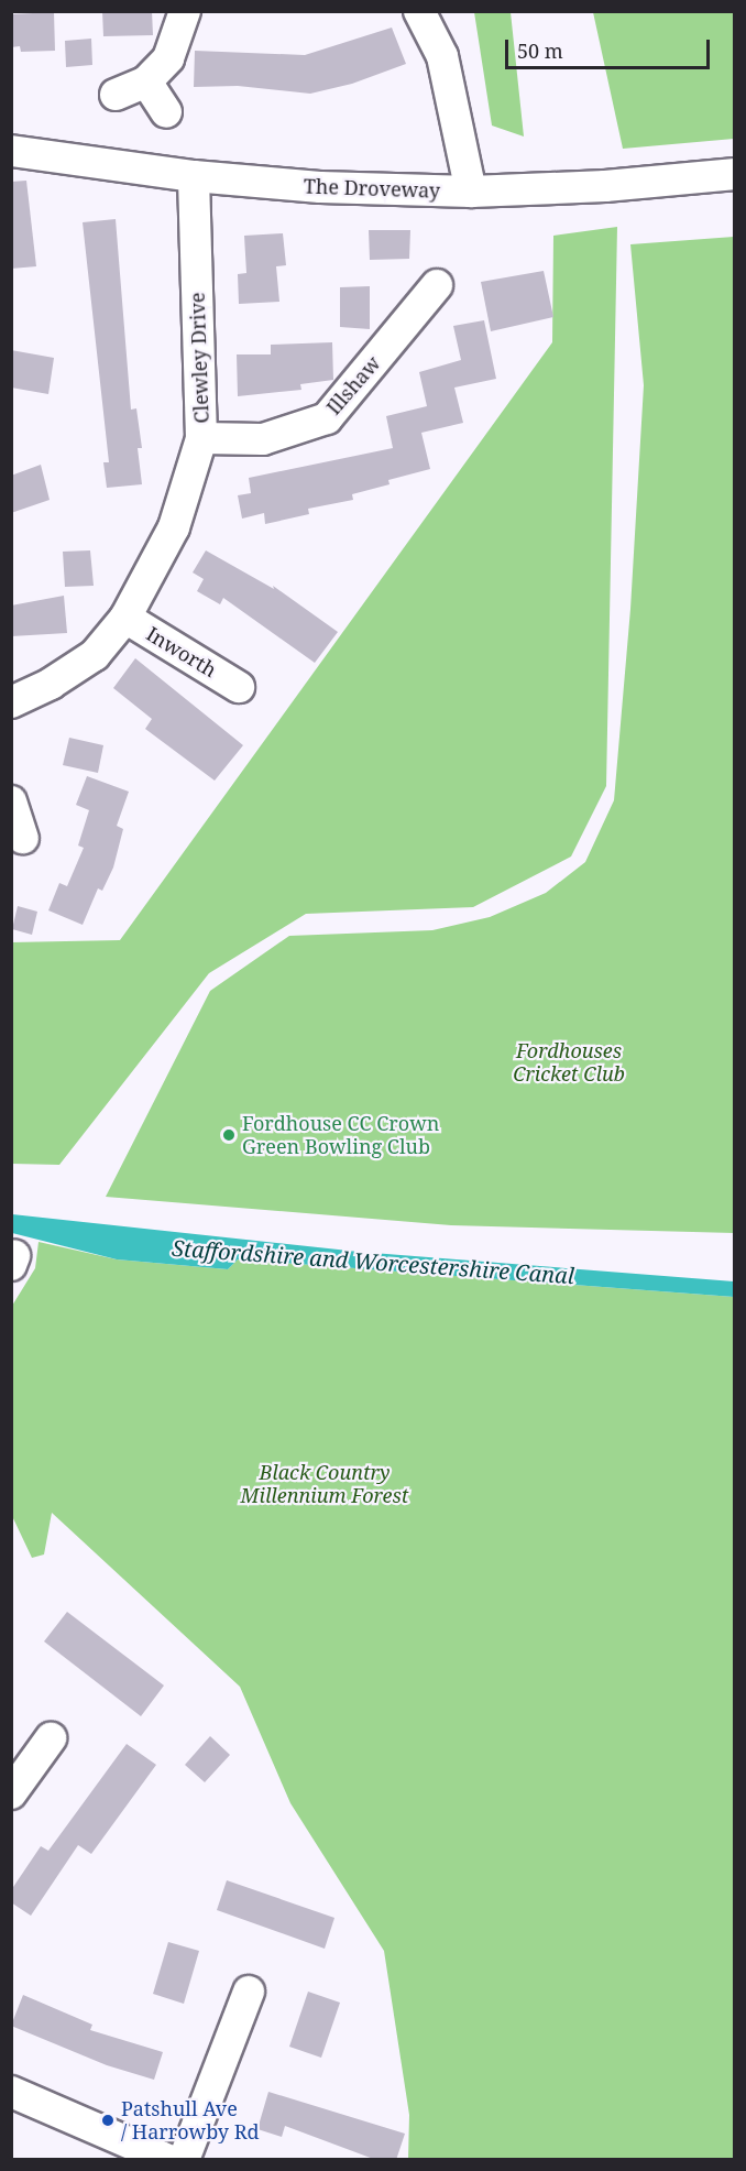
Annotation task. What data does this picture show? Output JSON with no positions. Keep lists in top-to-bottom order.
{
  "streets": {
    "street": [
      "The Droveway",
      "Clewley Drive",
      "Illshaw",
      "Inworth"
    ]
  },
  "crossings": [
    ["The Droveway", "Clewley Drive"],
    ["Clewley Drive", "Illshaw"],
    ["Clewley Drive", "Inworth"]
  ],
  "water": ["Staffordshire and Worcestershire Canal"],
  "parks": ["Fordhouses Cricket Club", "Black Country Millennium Forest"],
  "places": ["Fordhouse CC Crown Green Bowling Club", "Patshull Ave / Harrowby Rd"],
  "scale_bar": "50 m"
}
